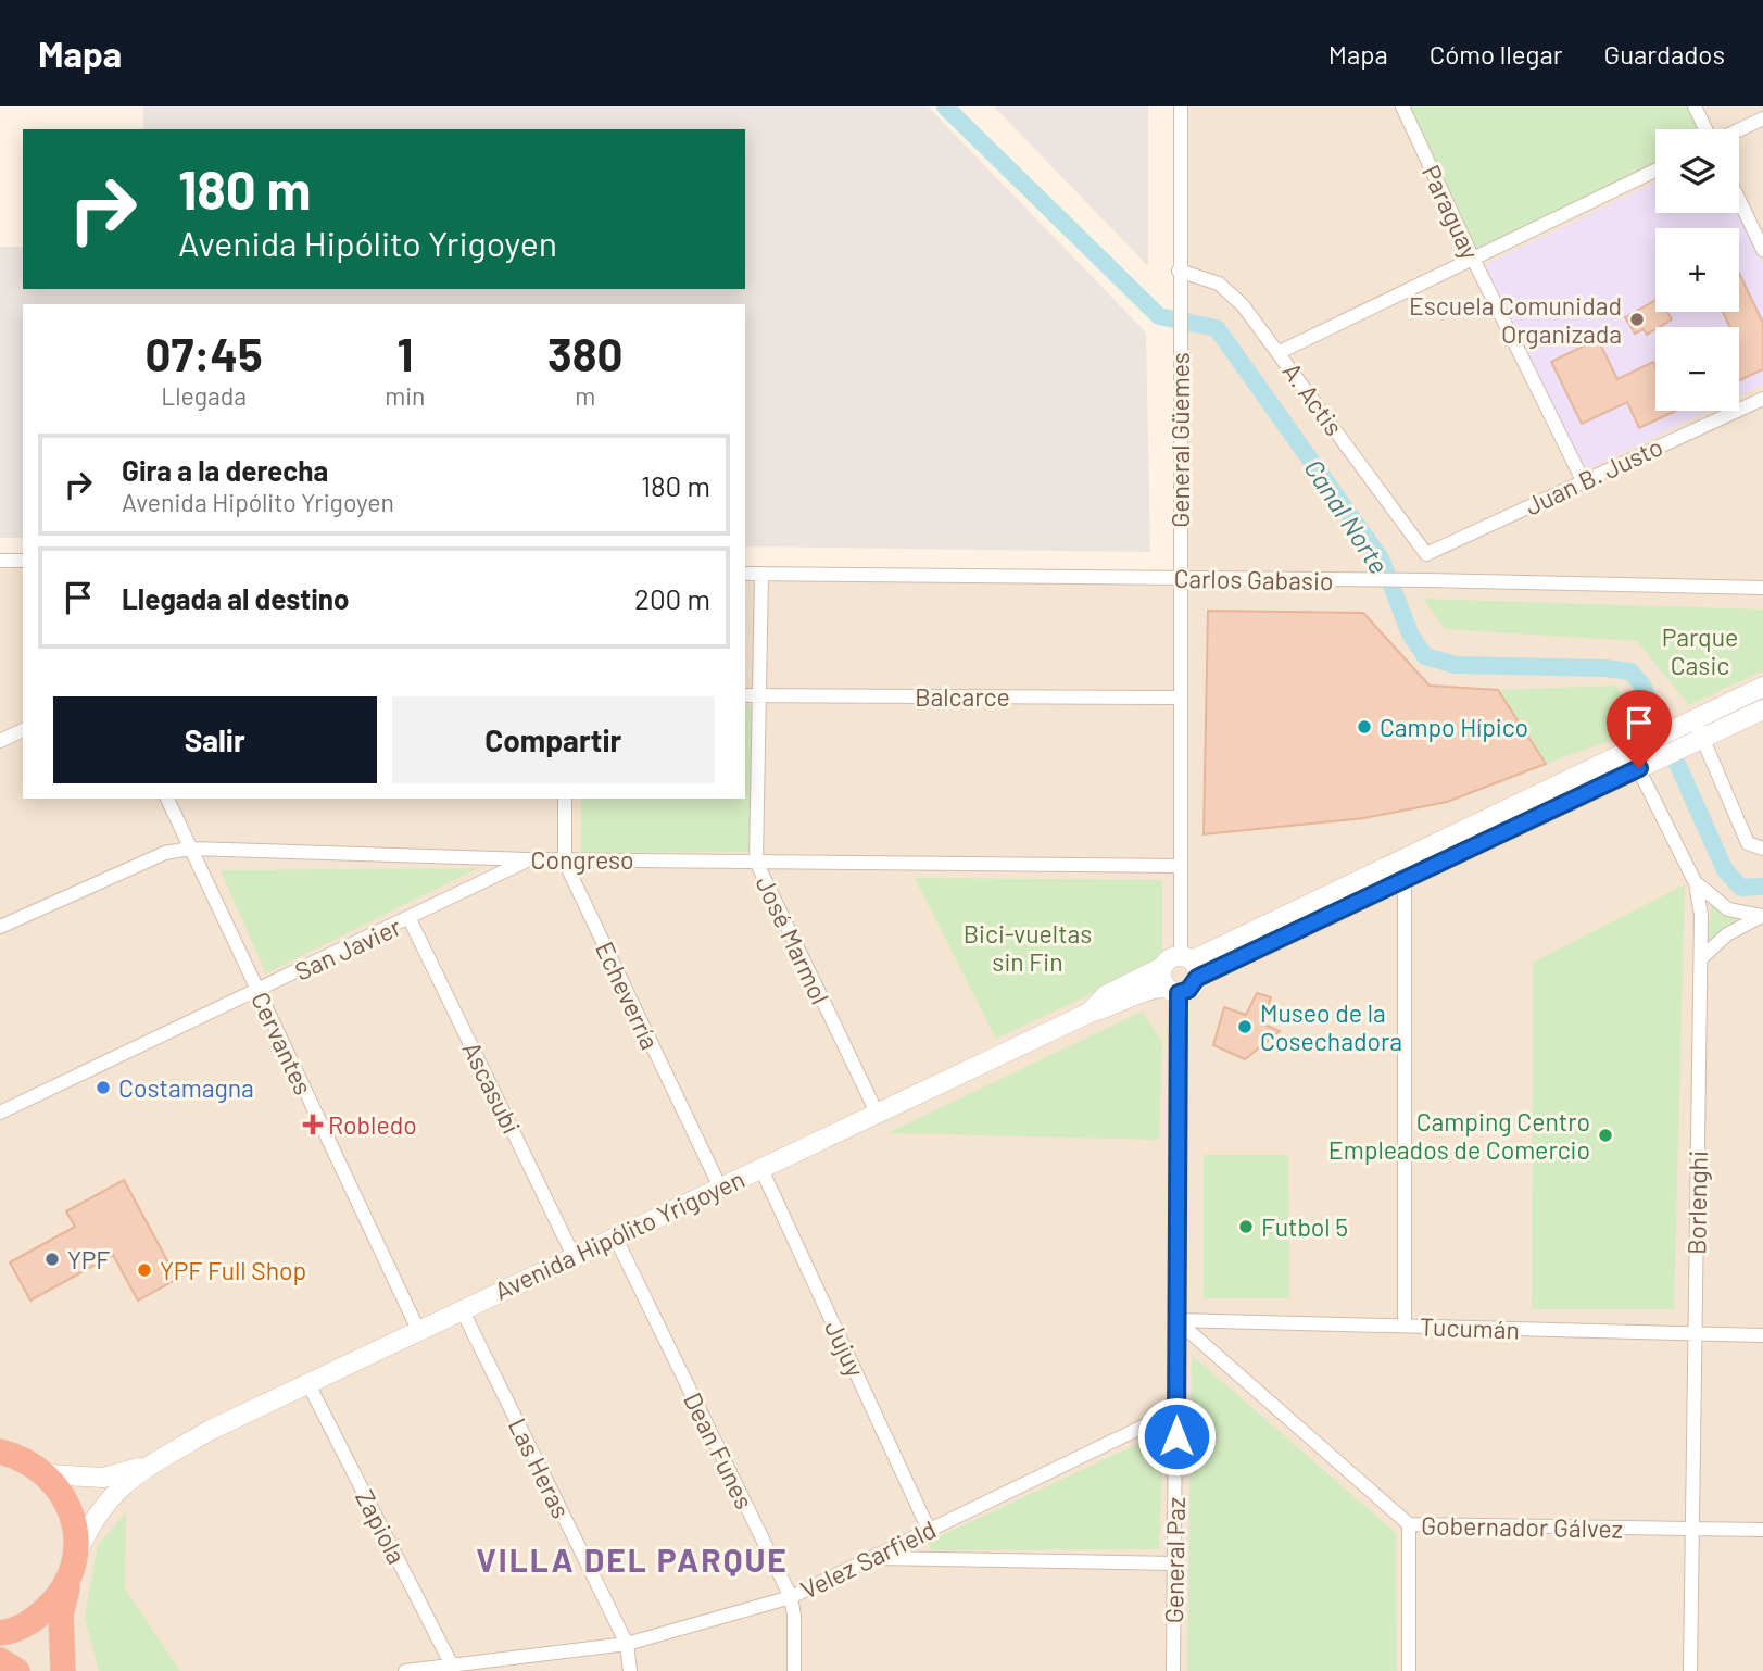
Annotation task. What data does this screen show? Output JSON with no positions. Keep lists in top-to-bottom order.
{
  "streets": {
    "street": [
      "Paraguay",
      "A. Actis",
      "General Güemes",
      "Juan B. Justo",
      "Carlos Gabasio",
      "Balcarce",
      "Congreso",
      "José Marmol",
      "San Javier",
      "Echeverría",
      "Cervantes",
      "Ascasubi",
      "Borlenghi",
      "Avenida Hipólito Yrigoyen",
      "Tucumán",
      "Jujuy",
      "Dean Funes",
      "Las Heras",
      "Zapiola",
      "Gobernador Gálvez",
      "Velez Sarfield",
      "General Paz"
    ]
  },
  "crossings": [
    ["Paraguay", "Juan B. Justo"],
    ["A. Actis", "General Güemes"],
    ["A. Actis", "Juan B. Justo"],
    ["General Güemes", "Carlos Gabasio"],
    ["General Güemes", "Balcarce"],
    ["General Güemes", "Congreso"],
    ["General Güemes", "Avenida Hipólito Yrigoyen"],
    ["General Güemes", "General Paz"],
    ["Carlos Gabasio", "José Marmol"],
    ["Balcarce", "José Marmol"],
    ["Congreso", "José Marmol"],
    ["Congreso", "San Javier"],
    ["Congreso", "Echeverría"],
    ["Congreso", "Cervantes"],
    ["José Marmol", "Avenida Hipólito Yrigoyen"],
    ["San Javier", "Cervantes"],
    ["San Javier", "Ascasubi"],
    ["Echeverría", "Avenida Hipólito Yrigoyen"],
    ["Cervantes", "Avenida Hipólito Yrigoyen"],
    ["Ascasubi", "Avenida Hipólito Yrigoyen"],
    ["Borlenghi", "Avenida Hipólito Yrigoyen"],
    ["Borlenghi", "Tucumán"],
    ["Borlenghi", "Gobernador Gálvez"],
    ["Avenida Hipólito Yrigoyen", "Jujuy"],
    ["Avenida Hipólito Yrigoyen", "Dean Funes"],
    ["Avenida Hipólito Yrigoyen", "Las Heras"],
    ["Avenida Hipólito Yrigoyen", "Zapiola"],
    ["Avenida Hipólito Yrigoyen", "General Paz"],
    ["Tucumán", "Gobernador Gálvez"],
    ["Tucumán", "General Paz"],
    ["Jujuy", "Velez Sarfield"],
    ["Dean Funes", "Velez Sarfield"],
    ["Las Heras", "Velez Sarfield"],
    ["Zapiola", "Velez Sarfield"],
    ["Gobernador Gálvez", "General Paz"],
    ["Velez Sarfield", "General Paz"]
  ],
  "districts": ["VILLA DEL PARQUE"],
  "water": ["Canal Norte"],
  "parks": ["Parque Casic", "Bici-vueltas sin Fin"],
  "places": {
    "other": [
      "Escuela Comunidad Organizada",
      "Campo Hípico",
      "Museo de la Cosechadora",
      "Costamagna",
      "Camping Centro Empleados de Comercio",
      "Futbol 5",
      "YPF",
      "YPF Full Shop"
    ],
    "health": ["Robledo"]
  },
  "page": {
    "header": "Mapa",
    "nav": ["Mapa", "Cómo llegar", "Guardados"],
    "map_buttons": ["+", "−"],
    "turn": ["180 m", "Avenida Hipólito Yrigoyen"],
    "eta": [
      "07:45",
      "Llegada",
      "1",
      "min",
      "380",
      "m"
    ],
    "list": [
      {
        "name": "Gira a la derecha",
        "note": "Avenida Hipólito Yrigoyen",
        "value": "180 m"
      },
      {
        "name": "Llegada al destino",
        "value": "200 m"
      }
    ],
    "buttons": ["Salir", "Compartir"]
  }
}
